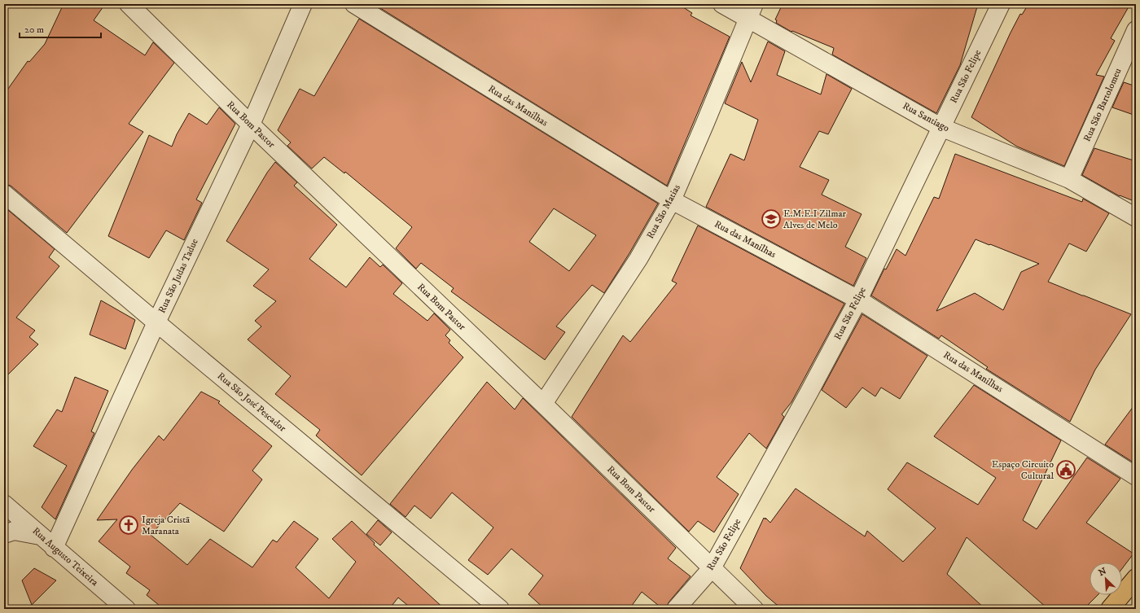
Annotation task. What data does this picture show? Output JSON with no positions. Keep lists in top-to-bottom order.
{
  "streets": {
    "street": [
      "Rua São Felipe",
      "Rua São Bartolomeu",
      "Rua das Manilhas",
      "Rua Santiago",
      "Rua Bom Pastor",
      "Rua São Matias",
      "Rua São Judas Tadue",
      "Rua São José Pescador",
      "Rua Augusto Teixeira"
    ]
  },
  "crossings": [
    ["Rua São Felipe", "Rua das Manilhas"],
    ["Rua São Felipe", "Rua Santiago"],
    ["Rua São Felipe", "Rua Bom Pastor"],
    ["Rua São Bartolomeu", "Rua Santiago"],
    ["Rua das Manilhas", "Rua São Matias"],
    ["Rua Santiago", "Rua São Matias"],
    ["Rua Bom Pastor", "Rua São Matias"],
    ["Rua Bom Pastor", "Rua São Judas Tadue"],
    ["Rua São Judas Tadue", "Rua São José Pescador"],
    ["Rua São Judas Tadue", "Rua Augusto Teixeira"]
  ],
  "places": {
    "school or university": ["E.M.E.I Zilmar Alves de Melo"],
    "public building": ["Espaço Circuito Cultural"],
    "church": ["Igreja Cristã Maranata"]
  },
  "scale_bar": "20 m",
  "north": "top left"
}
